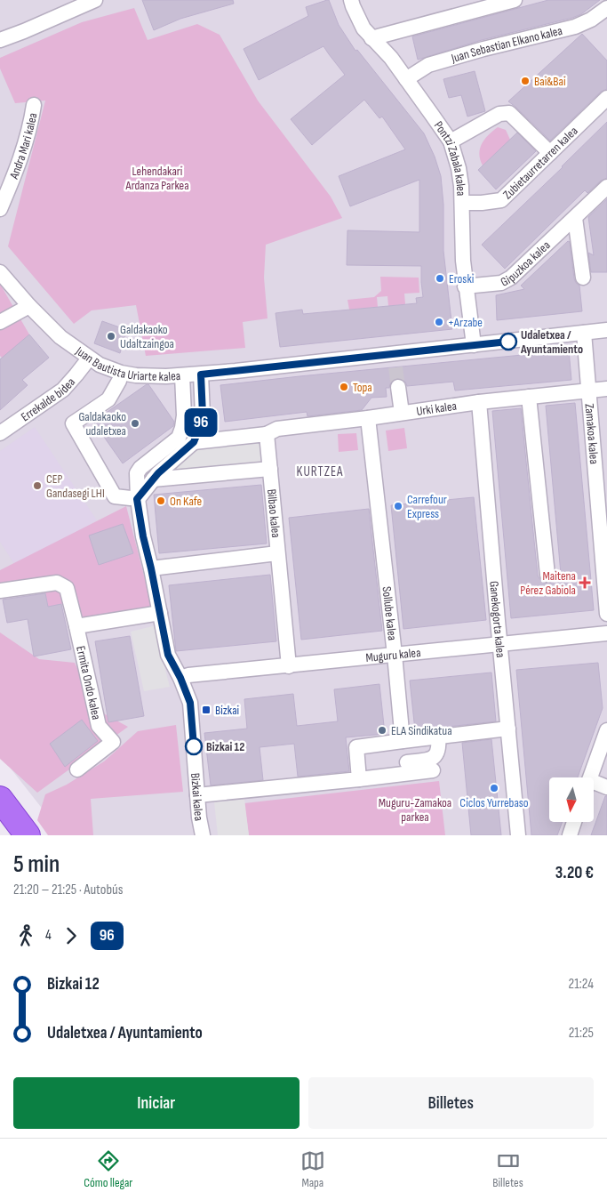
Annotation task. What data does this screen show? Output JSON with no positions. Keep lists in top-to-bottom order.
{
  "streets": {
    "street": [
      "Juan Sebastian Elkano kalea",
      "Andra Mari kalea",
      "Pontzi Zabala kalea",
      "Zubietaurretarren kalea",
      "Gipuzkoa kalea",
      "Juan Bautista Uriarte kalea",
      "Errekalde bidea",
      "Urki kalea",
      "Zamakoa kalea",
      "Bilbao kalea",
      "Sollube kalea",
      "Ganekogorta kalea",
      "Muguru kalea",
      "Ermita Ondo kalea",
      "Bizkai kalea"
    ]
  },
  "crossings": [
    ["Juan Sebastian Elkano kalea", "Pontzi Zabala kalea"],
    ["Pontzi Zabala kalea", "Zubietaurretarren kalea"],
    ["Pontzi Zabala kalea", "Gipuzkoa kalea"],
    ["Pontzi Zabala kalea", "Juan Bautista Uriarte kalea"],
    ["Juan Bautista Uriarte kalea", "Errekalde bidea"],
    ["Juan Bautista Uriarte kalea", "Zamakoa kalea"],
    ["Juan Bautista Uriarte kalea", "Bizkai kalea"],
    ["Urki kalea", "Zamakoa kalea"],
    ["Urki kalea", "Bilbao kalea"],
    ["Urki kalea", "Sollube kalea"],
    ["Urki kalea", "Ganekogorta kalea"],
    ["Bilbao kalea", "Muguru kalea"],
    ["Sollube kalea", "Muguru kalea"],
    ["Ganekogorta kalea", "Muguru kalea"],
    ["Muguru kalea", "Bizkai kalea"]
  ],
  "districts": ["KURTZEA"],
  "parks": ["Lehendakari Ardanza Parkea", "Muguru-Zamakoa parkea"],
  "places": {
    "other": [
      "Bai&Bai",
      "Eroski",
      "+Arzabe",
      "Galdakaoko Udaltzaingoa",
      "Udaletxea / Ayuntamiento",
      "Topa",
      "Galdakaoko udaletxea",
      "CEP Gandasegi LHI",
      "On Kafe",
      "Carrefour Express",
      "ELA Sindikatua",
      "Bizkai 12",
      "Ciclos Yurrebaso"
    ],
    "health": ["Maitena Pérez Gabiola"],
    "transit": ["Bizkai"]
  },
  "lines": ["bus line 96"],
  "north": "bottom",
  "page": {
    "on_map": "96",
    "heading": ["5 min", "21:20 – 21:25 · Autobús", "3.20 €"],
    "legs": ["4", "96"],
    "list": [
      {
        "name": "Bizkai 12",
        "value": "21:24"
      },
      {
        "name": "Udaletxea / Ayuntamiento",
        "value": "21:25"
      }
    ],
    "buttons": ["Iniciar", "Billetes"],
    "tabs": ["Cómo llegar", "Mapa", "Billetes"]
  }
}
